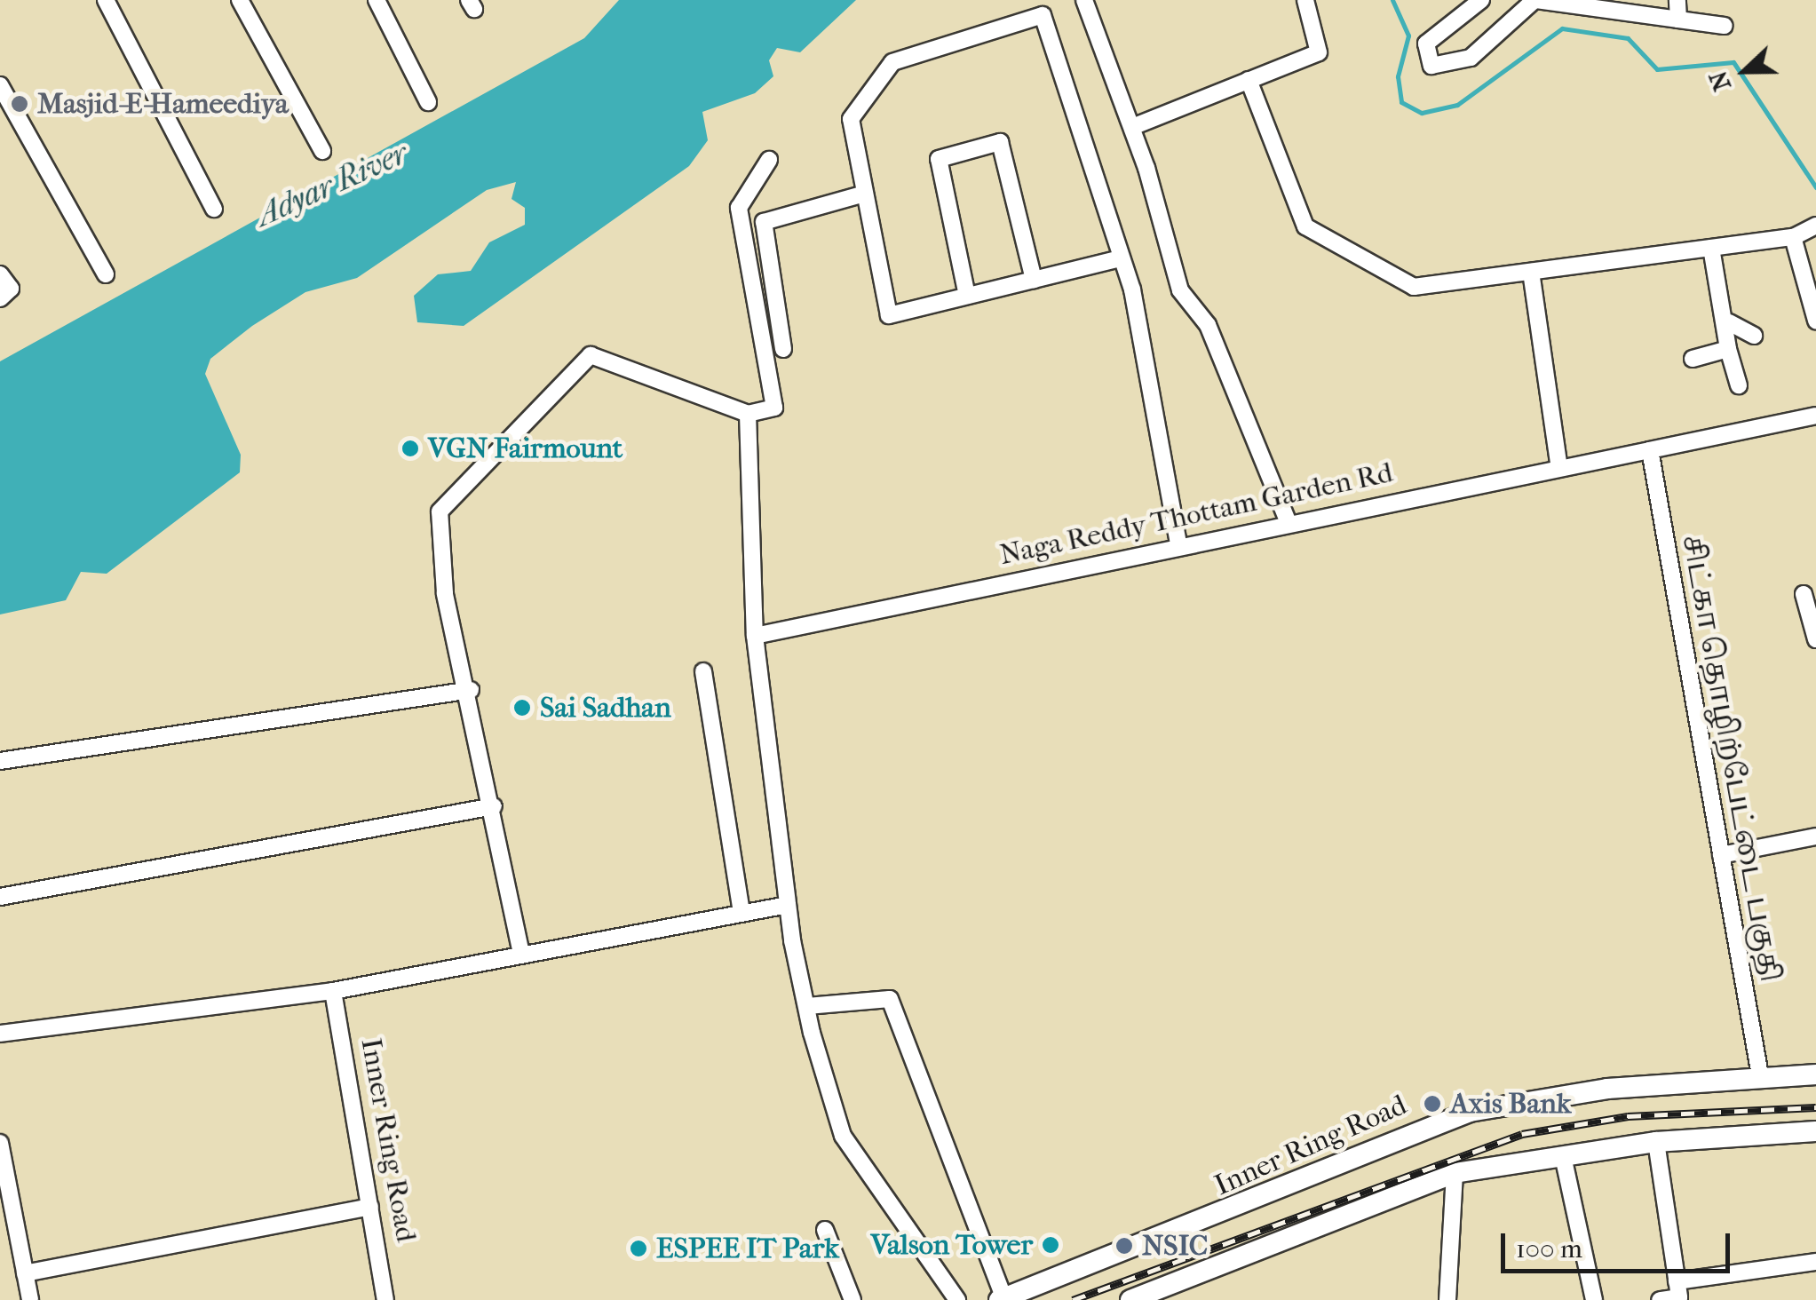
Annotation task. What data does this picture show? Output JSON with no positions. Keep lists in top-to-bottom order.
{
  "streets": {
    "main road": ["Inner Ring Road"],
    "street": ["Naga Reddy Thottam Garden Rd", "சிட்கா தொழிற்பேட்டை பகுதி"]
  },
  "crossings": [
    ["Naga Reddy Thottam Garden Rd", "சிட்கா தொழிற்பேட்டை பகுதி"],
    ["சிட்கா தொழிற்பேட்டை பகுதி", "Inner Ring Road"]
  ],
  "water": ["Adyar River"],
  "places": [
    "Masjid-E-Hameediya",
    "VGN Fairmount",
    "Sai Sadhan",
    "Axis Bank",
    "Valson Tower",
    "NSIC",
    "ESPEE IT Park"
  ],
  "scale_bar": "100 m",
  "north": "left"
}
